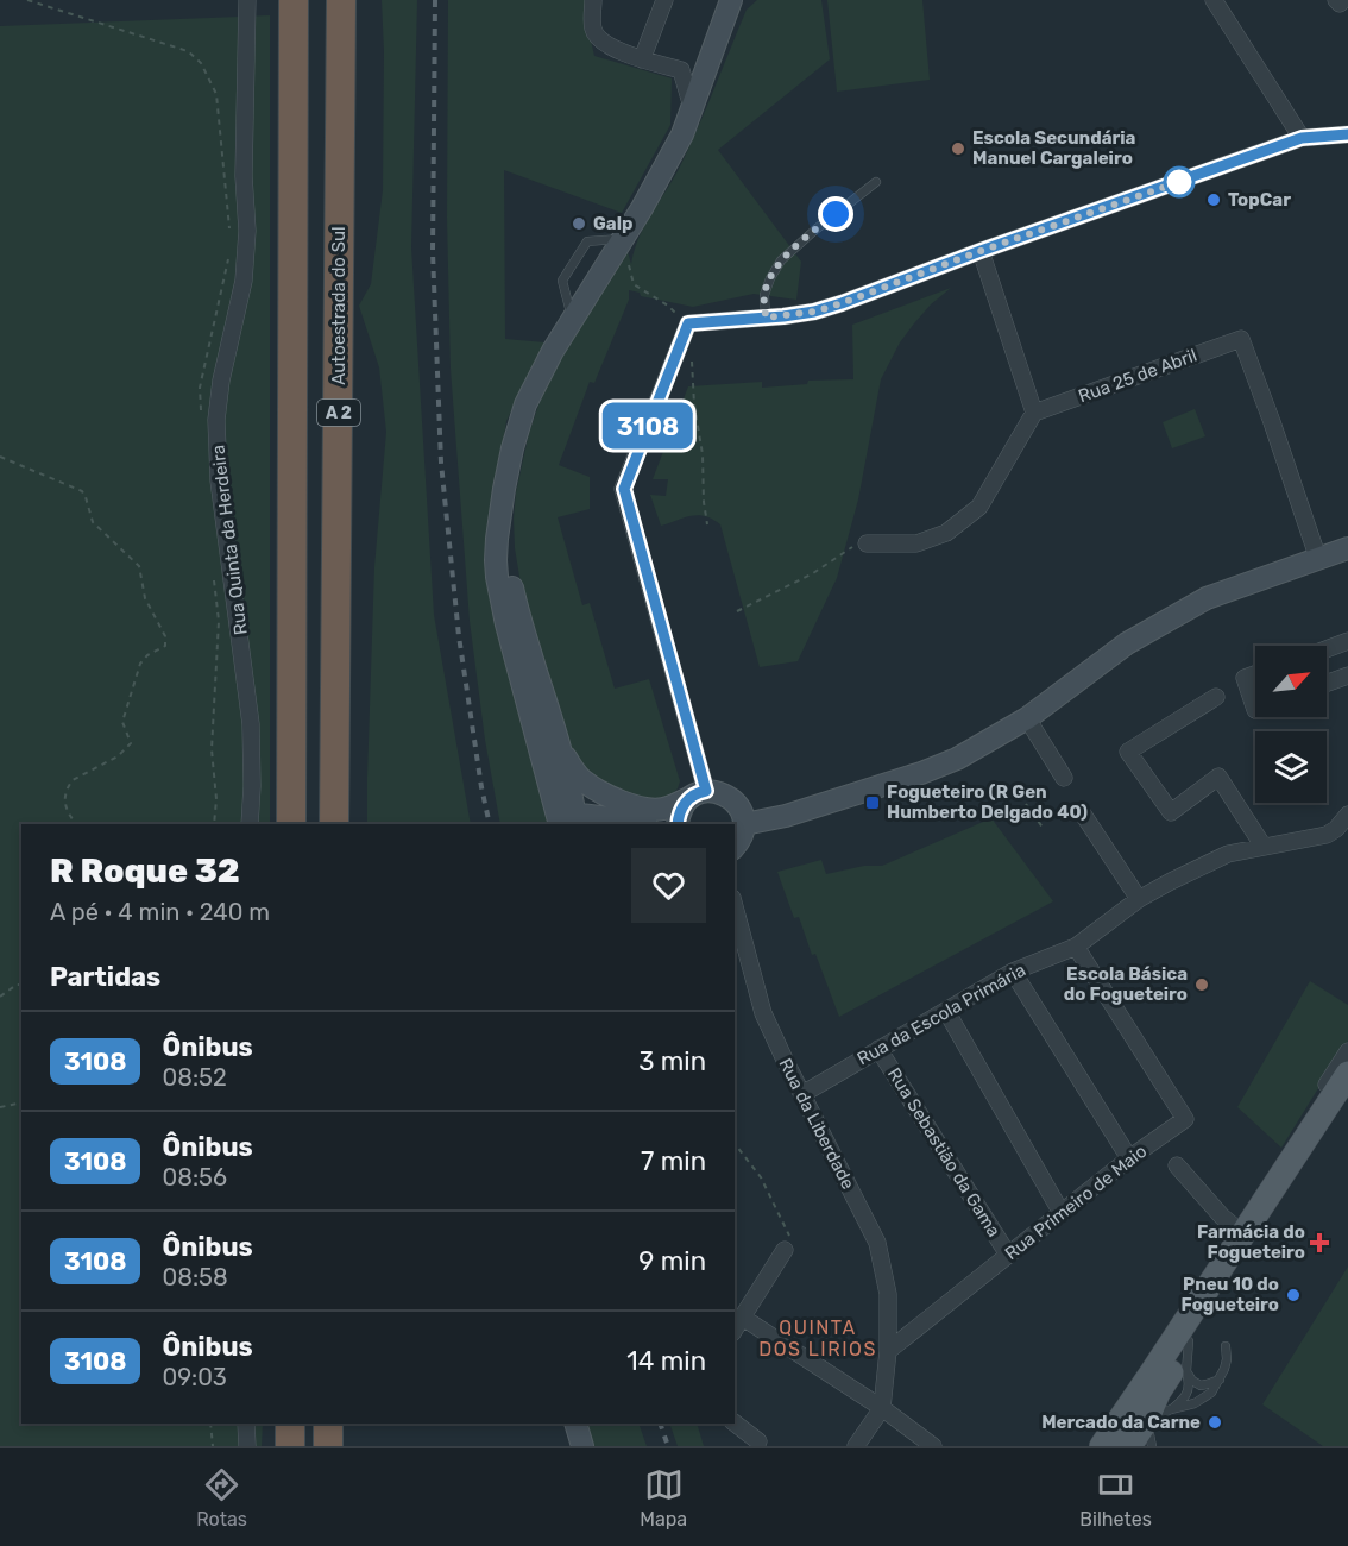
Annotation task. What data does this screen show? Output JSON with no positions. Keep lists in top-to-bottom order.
{
  "streets": {
    "highway": ["Autoestrada do Sul", "A 2"],
    "street": [
      "Rua 25 de Abril",
      "Rua Quinta da Herdeira",
      "Rua da Escola Primária",
      "Rua da Liberdade",
      "Rua Sebastião da Gama",
      "Rua Primeiro de Maio"
    ]
  },
  "crossings": [
    ["Rua da Escola Primária", "Rua da Liberdade"],
    ["Rua da Escola Primária", "Rua Sebastião da Gama"],
    ["Rua da Escola Primária", "Rua Primeiro de Maio"],
    ["Rua da Liberdade", "Rua Primeiro de Maio"],
    ["Rua Sebastião da Gama", "Rua Primeiro de Maio"]
  ],
  "districts": ["QUINTA DOS LIRIOS"],
  "places": {
    "other": [
      "Escola Secundária Manuel Cargaleiro",
      "TopCar",
      "Galp",
      "Escola Básica do Fogueteiro",
      "Pneu 10 do Fogueteiro",
      "Mercado da Carne"
    ],
    "transit": ["Fogueteiro (R Gen Humberto Delgado 40)"],
    "health": ["Farmácia do Fogueteiro"]
  },
  "lines": ["bus line 3108"],
  "north": "top right",
  "page": {
    "on_map": "3108",
    "heading": [
      ["R Roque 32", "A pé · 4 min · 240 m"],
      "Partidas"
    ],
    "list": [
      {
        "mark": "3108",
        "name": "Ônibus",
        "note": "08:52",
        "value": "3 min"
      },
      {
        "mark": "3108",
        "name": "Ônibus",
        "note": "08:56",
        "value": "7 min"
      },
      {
        "mark": "3108",
        "name": "Ônibus",
        "note": "08:58",
        "value": "9 min"
      },
      {
        "mark": "3108",
        "name": "Ônibus",
        "note": "09:03",
        "value": "14 min"
      }
    ],
    "tabs": ["Rotas", "Mapa", "Bilhetes"]
  }
}
